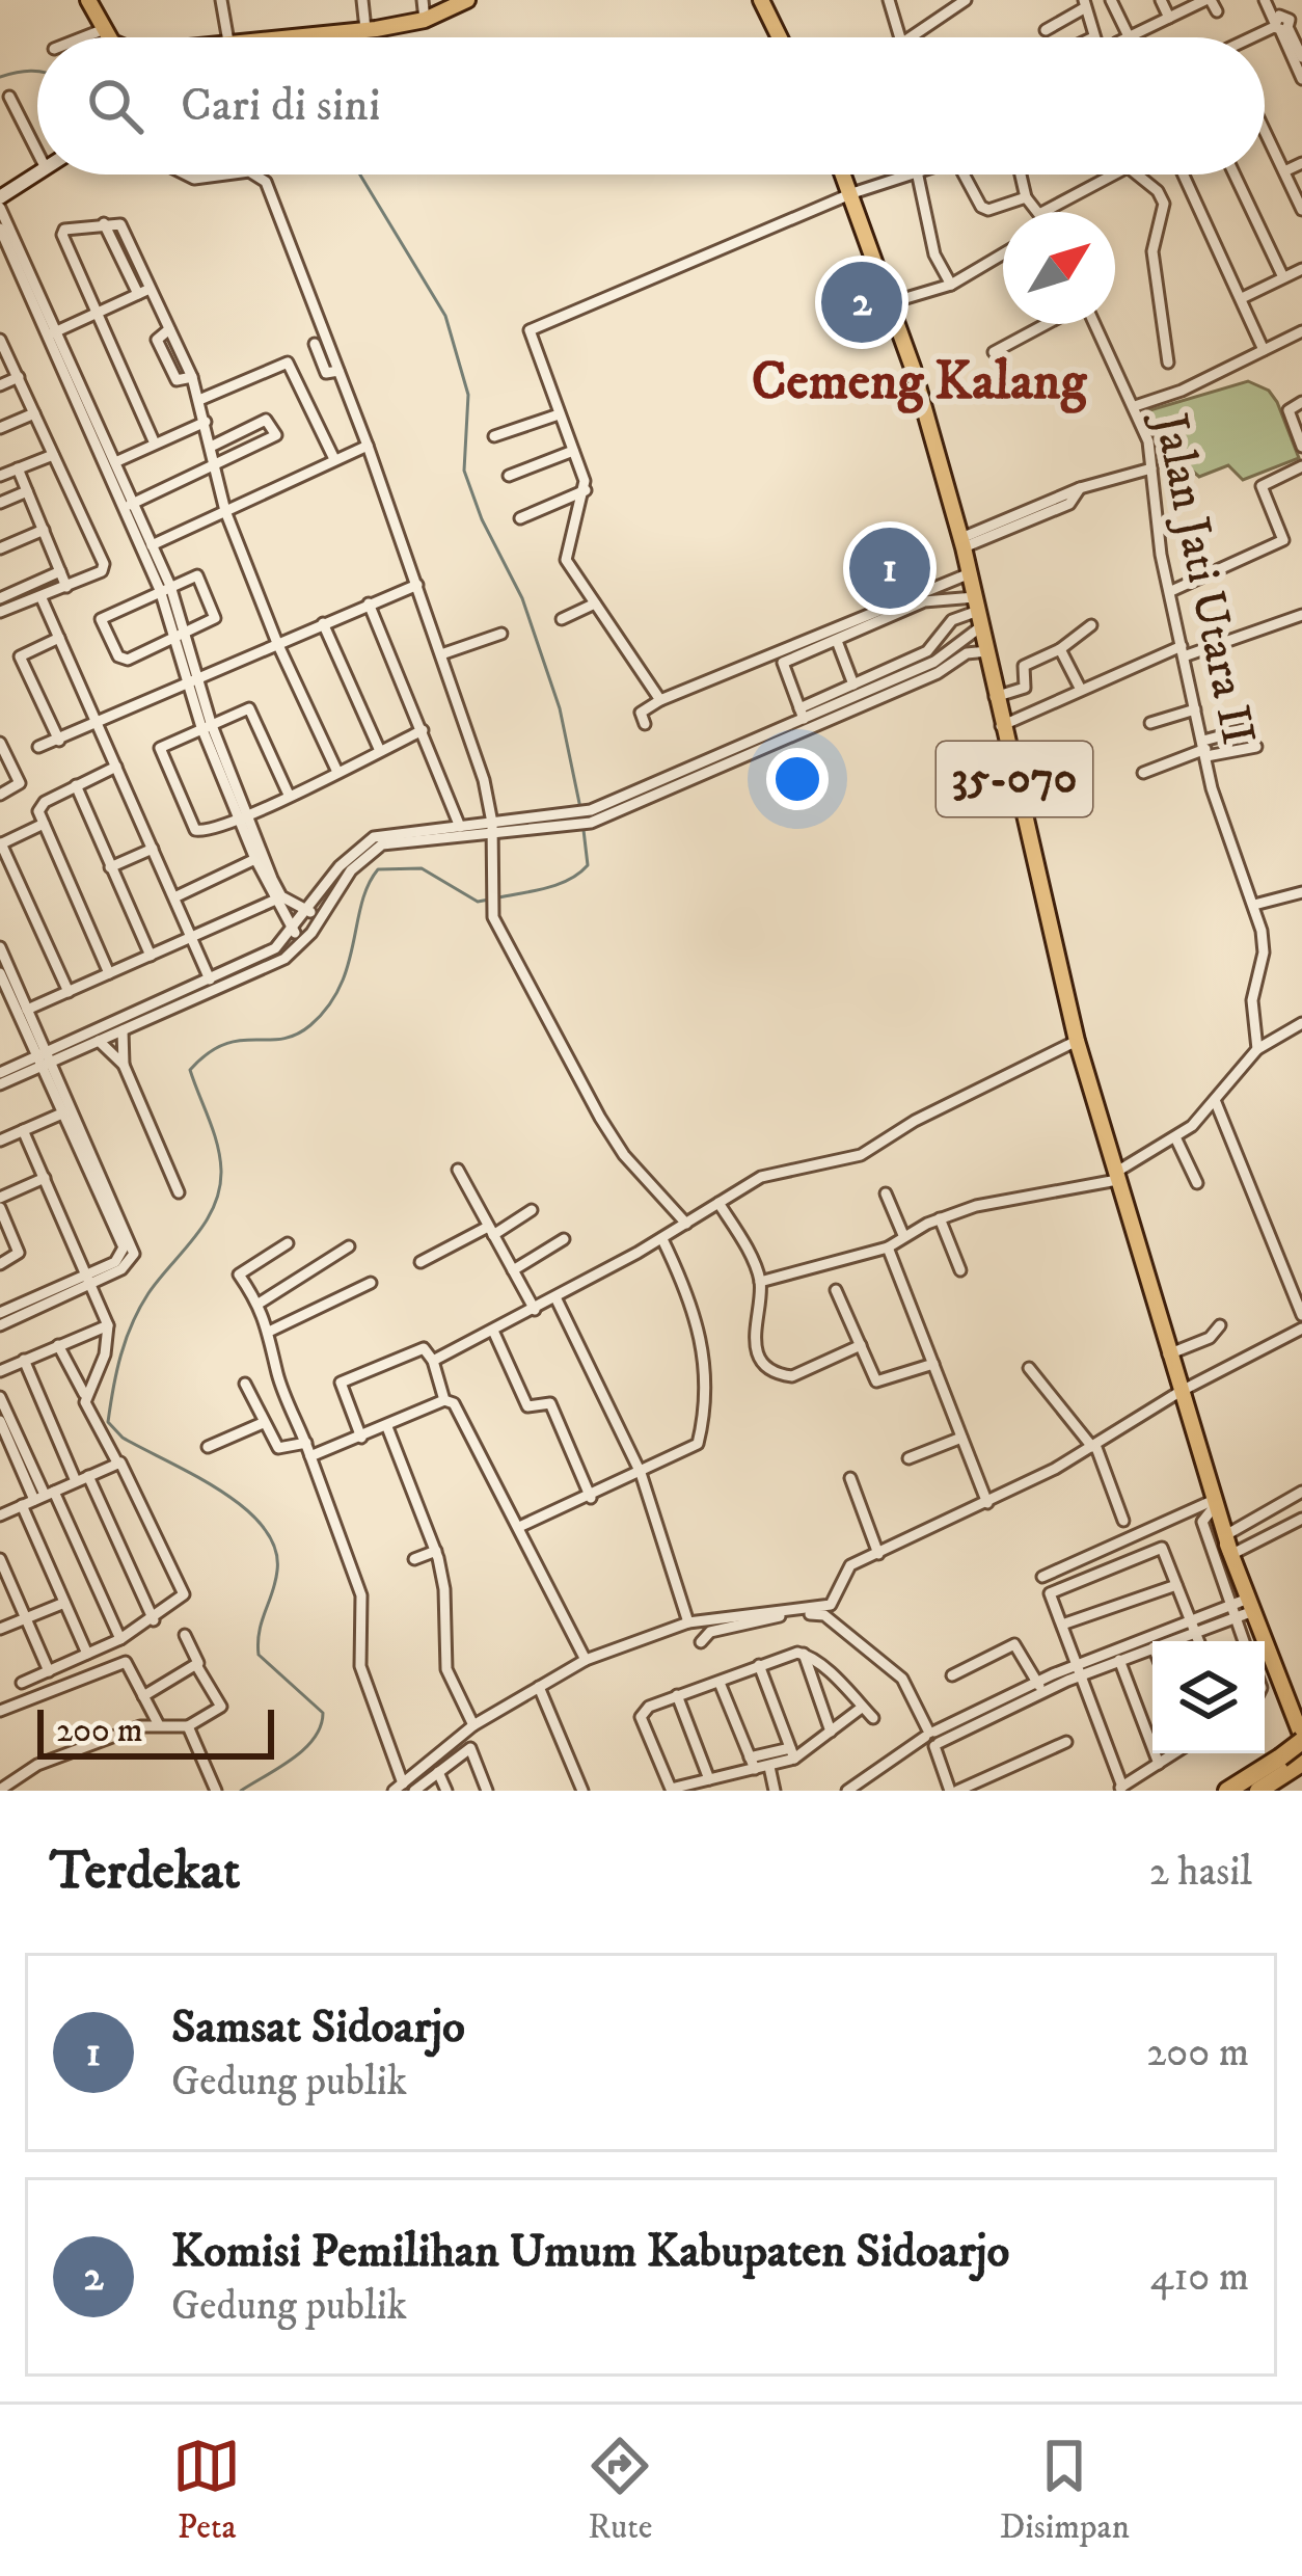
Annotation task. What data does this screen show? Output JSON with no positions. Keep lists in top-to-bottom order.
{
  "streets": {
    "main road": ["35-070"],
    "street": ["Jalan Jati Utara II"]
  },
  "districts": ["Cemeng Kalang"],
  "scale_bar": "200 m",
  "north": "top right",
  "page": {
    "search": "Cari di sini",
    "pins": ["2", "1"],
    "scale": "200 m",
    "heading": ["Terdekat", "2 hasil"],
    "list": [
      {
        "mark": "1",
        "name": "Samsat Sidoarjo",
        "note": "Gedung publik",
        "value": "200 m"
      },
      {
        "mark": "2",
        "name": "Komisi Pemilihan Umum Kabupaten Sidoarjo",
        "note": "Gedung publik",
        "value": "410 m"
      }
    ],
    "nav": ["Peta", "Rute", "Disimpan"]
  }
}
